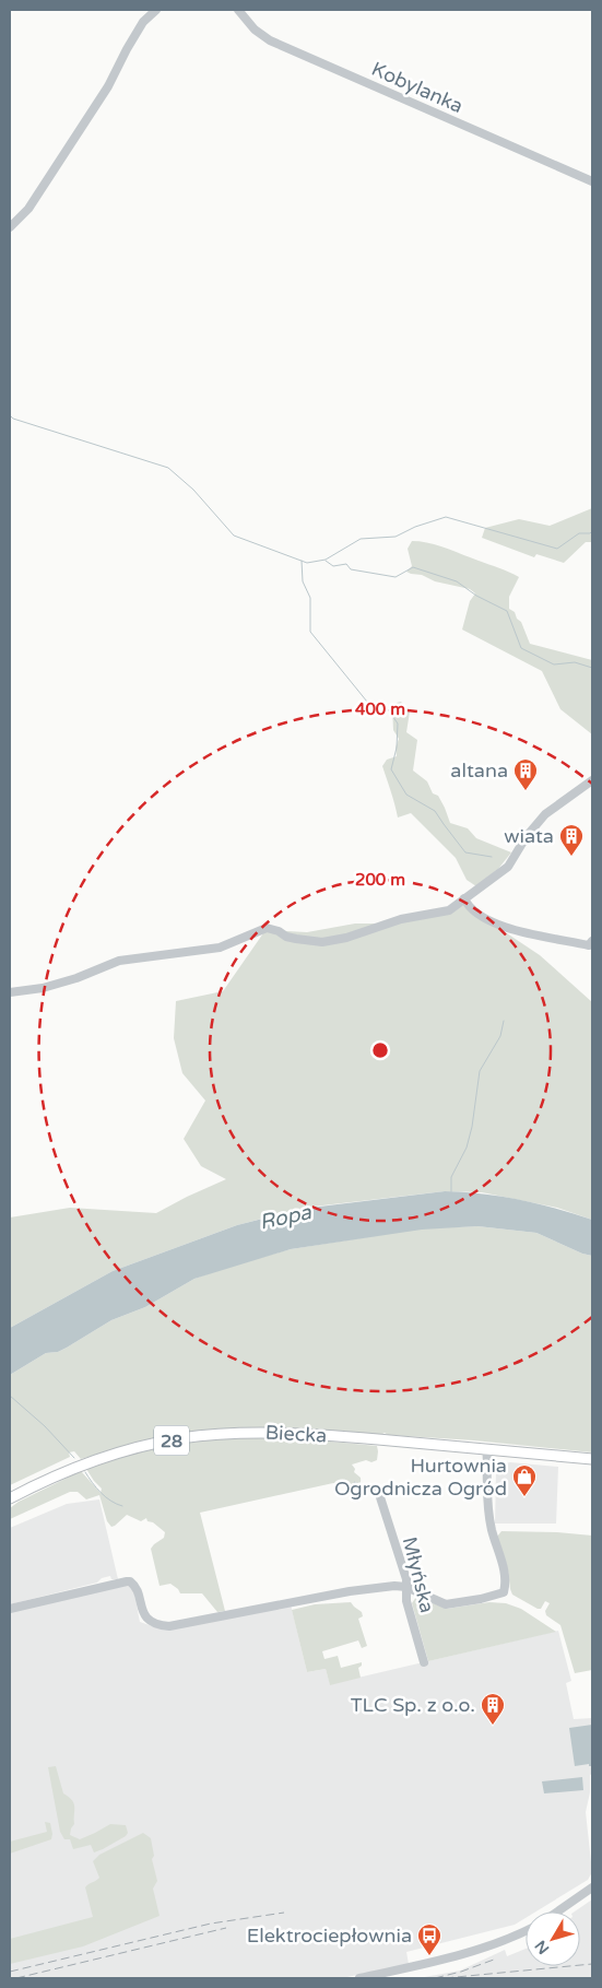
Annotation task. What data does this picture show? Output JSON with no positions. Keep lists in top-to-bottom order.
{
  "streets": {
    "main road": ["Biecka", "28"],
    "street": ["Kobylanka", "Młyńska"]
  },
  "water": ["Ropa"],
  "places": {
    "building": ["altana", "wiata", "TLC Sp. z o.o."],
    "shop": ["Hurtownia Ogrodnicza Ogród"],
    "bus stop": ["Elektrociepłownia"]
  },
  "north": "bottom left",
  "rings": ["400 m", "200 m"]
}
